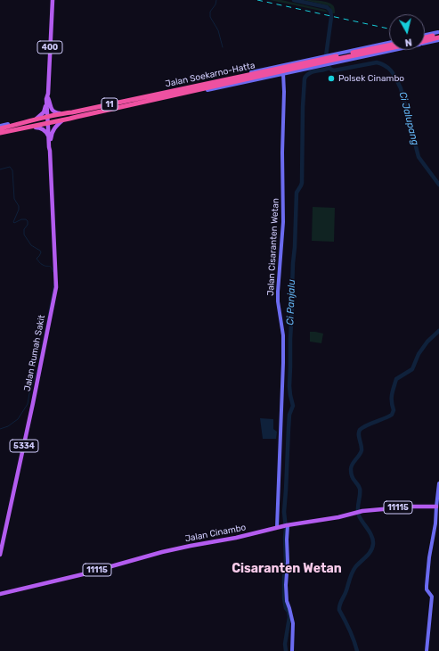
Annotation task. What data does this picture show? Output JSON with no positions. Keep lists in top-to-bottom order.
{
  "streets": {
    "highway": ["Jalan Soekarno-Hatta", "11"],
    "main road": [
      "400",
      "Jalan Cisaranten Wetan",
      "Jalan Rumah Sakit",
      "5334",
      "11115",
      "Jalan Cinambo"
    ]
  },
  "crossings": [
    ["400", "Jalan Rumah Sakit"],
    ["Jalan Soekarno-Hatta", "Jalan Cisaranten Wetan"],
    ["Jalan Soekarno-Hatta", "Jalan Rumah Sakit"],
    ["Jalan Cisaranten Wetan", "Jalan Cinambo"]
  ],
  "districts": ["Cisaranten Wetan"],
  "water": ["Ci Jalupang", "Ci Panjalu"],
  "places": ["Polsek Cinambo"],
  "north": "bottom"
}
